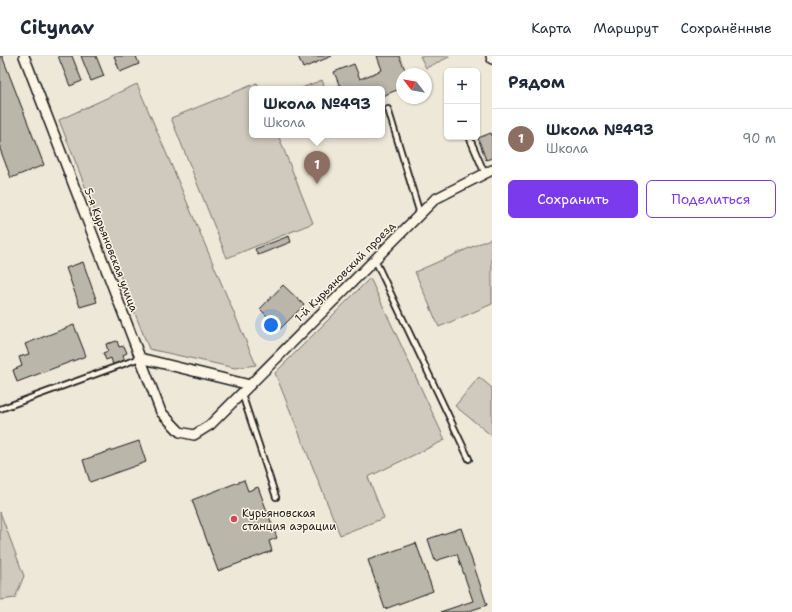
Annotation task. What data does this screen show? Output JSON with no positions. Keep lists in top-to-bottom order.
{
  "streets": {
    "street": ["5-я Курьяновская улица", "1-й Курьяновский проезд"]
  },
  "crossings": [
    ["5-я Курьяновская улица", "1-й Курьяновский проезд"]
  ],
  "places": ["Курьяновская станция аэрации"],
  "north": "top left",
  "page": {
    "header": "Citynav",
    "nav": ["Карта", "Маршрут", "Сохранённые"],
    "heading": "Рядом",
    "map_buttons": ["+", "−"],
    "popup": ["Школа №493", "Школа"],
    "list": [
      {
        "mark": "1",
        "name": "Школа №493",
        "note": "Школа",
        "value": "90 m"
      }
    ],
    "pins": "1",
    "buttons": ["Сохранить", "Поделиться"]
  }
}
